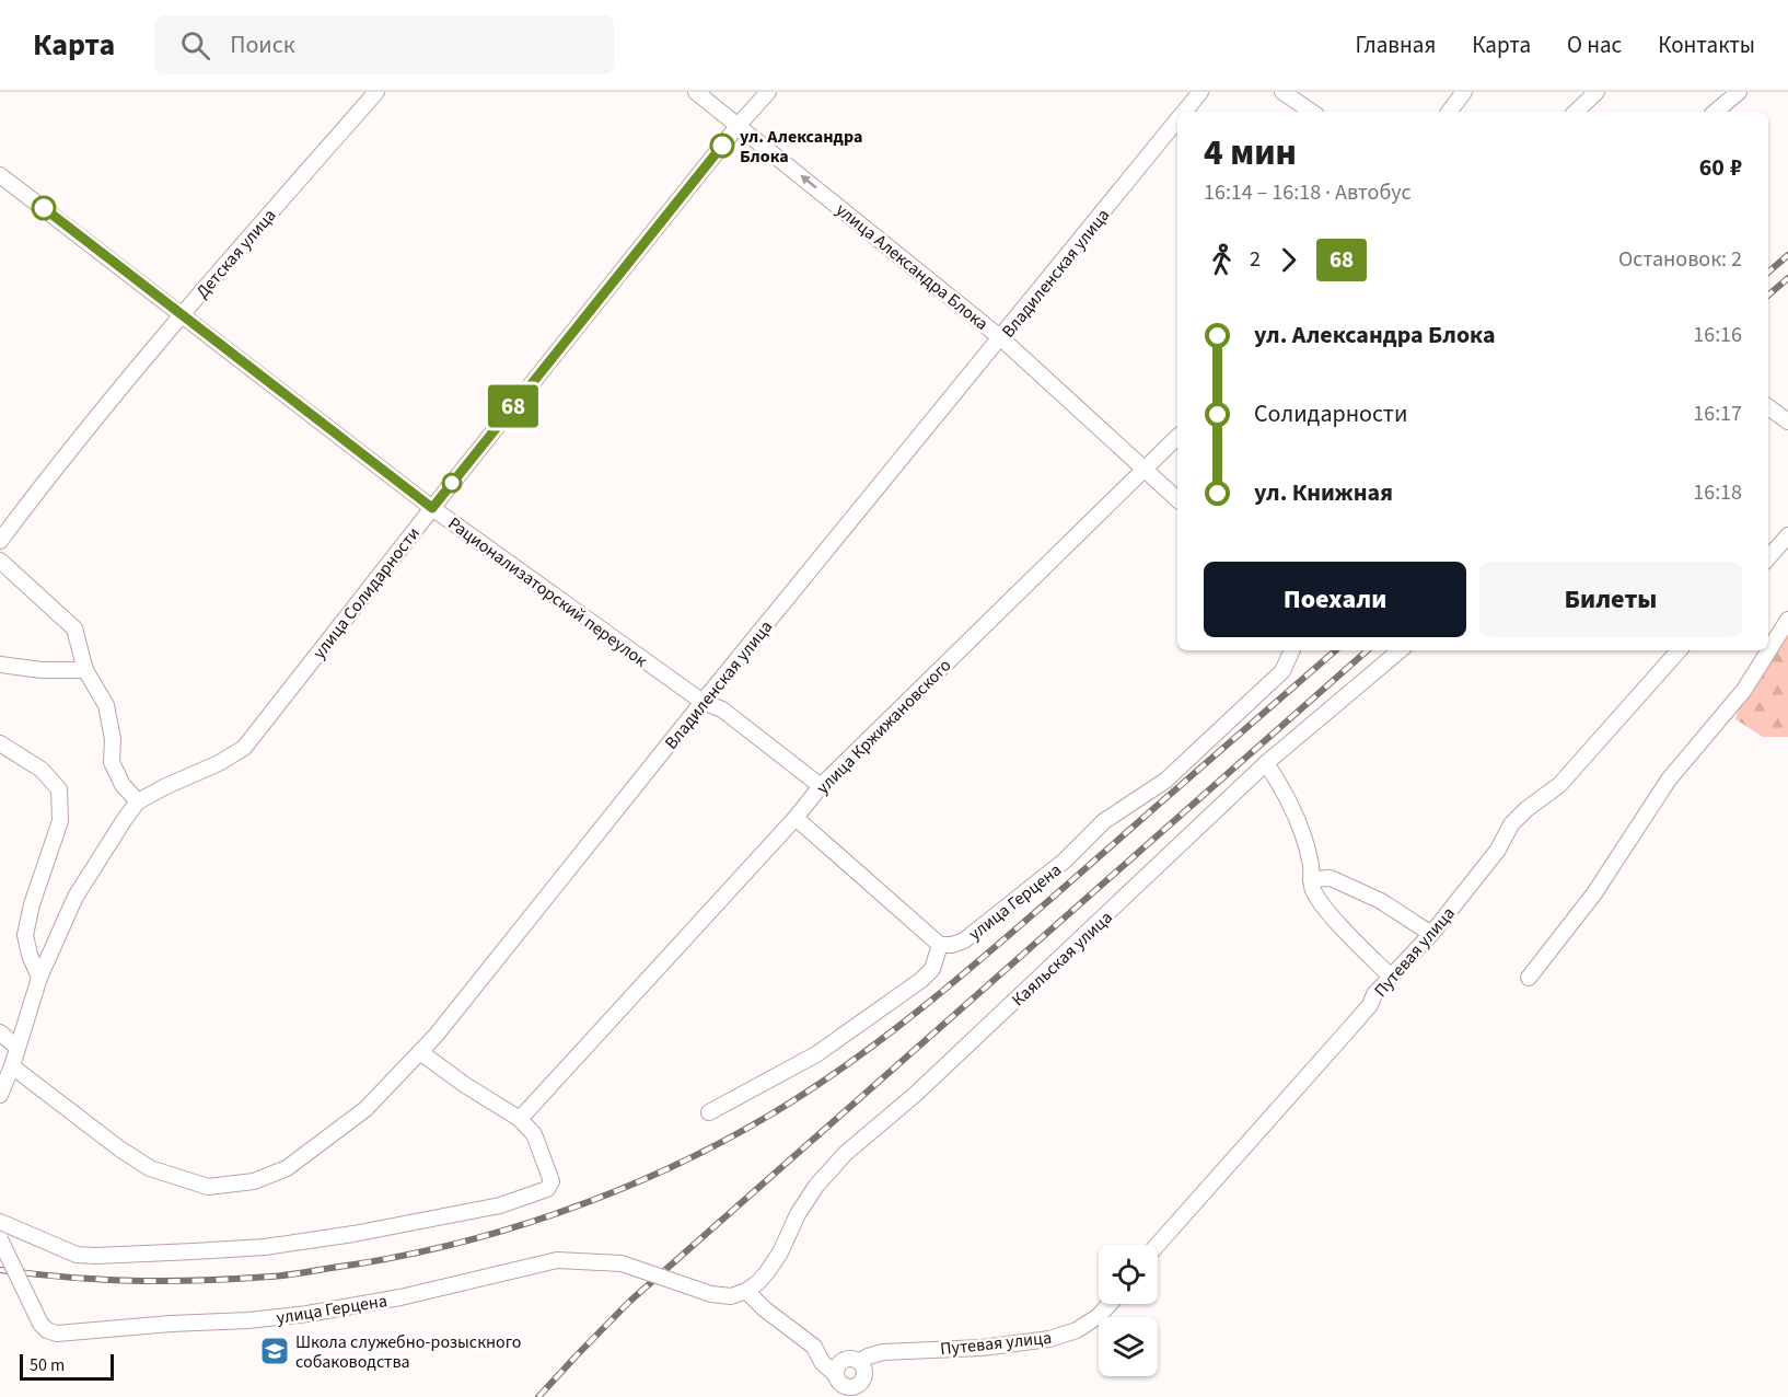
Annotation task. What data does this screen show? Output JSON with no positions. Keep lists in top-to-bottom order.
{
  "streets": {
    "street": [
      "Детская улица",
      "улица Александра Блока",
      "Владиленская улица",
      "Рационализаторский переулок",
      "улица Солидарности",
      "улица Кржижановского",
      "улица Герцена",
      "Путевая улица",
      "Каяльская улица"
    ]
  },
  "crossings": [
    ["Детская улица", "Рационализаторский переулок"],
    ["улица Александра Блока", "Владиленская улица"],
    ["улица Александра Блока", "улица Солидарности"],
    ["улица Александра Блока", "улица Кржижановского"],
    ["Владиленская улица", "Рационализаторский переулок"],
    ["Владиленская улица", "улица Солидарности"],
    ["Рационализаторский переулок", "улица Солидарности"],
    ["Рационализаторский переулок", "улица Кржижановского"],
    ["улица Герцена", "Каяльская улица"]
  ],
  "one_way": ["улица Александра Блока"],
  "places": {
    "other": ["ул. Александра Блока"],
    "school or university": ["Школа служебно-розыскного собаководства"]
  },
  "lines": ["bus line 68"],
  "scale_bar": "50 m",
  "page": {
    "header": "Карта",
    "search": "Поиск",
    "nav": [
      "Главная",
      "Карта",
      "О нас",
      "Контакты"
    ],
    "on_map": "68",
    "heading": ["4 мин", "16:14 – 16:18 · Автобус", "60 ₽"],
    "legs": ["2", "68", "Остановок: 2"],
    "list": [
      {
        "name": "ул. Александра Блока",
        "value": "16:16"
      },
      {
        "name": "Солидарности",
        "value": "16:17"
      },
      {
        "name": "ул. Книжная",
        "value": "16:18"
      }
    ],
    "buttons": ["Поехали", "Билеты"],
    "scale": "50 m"
  }
}
